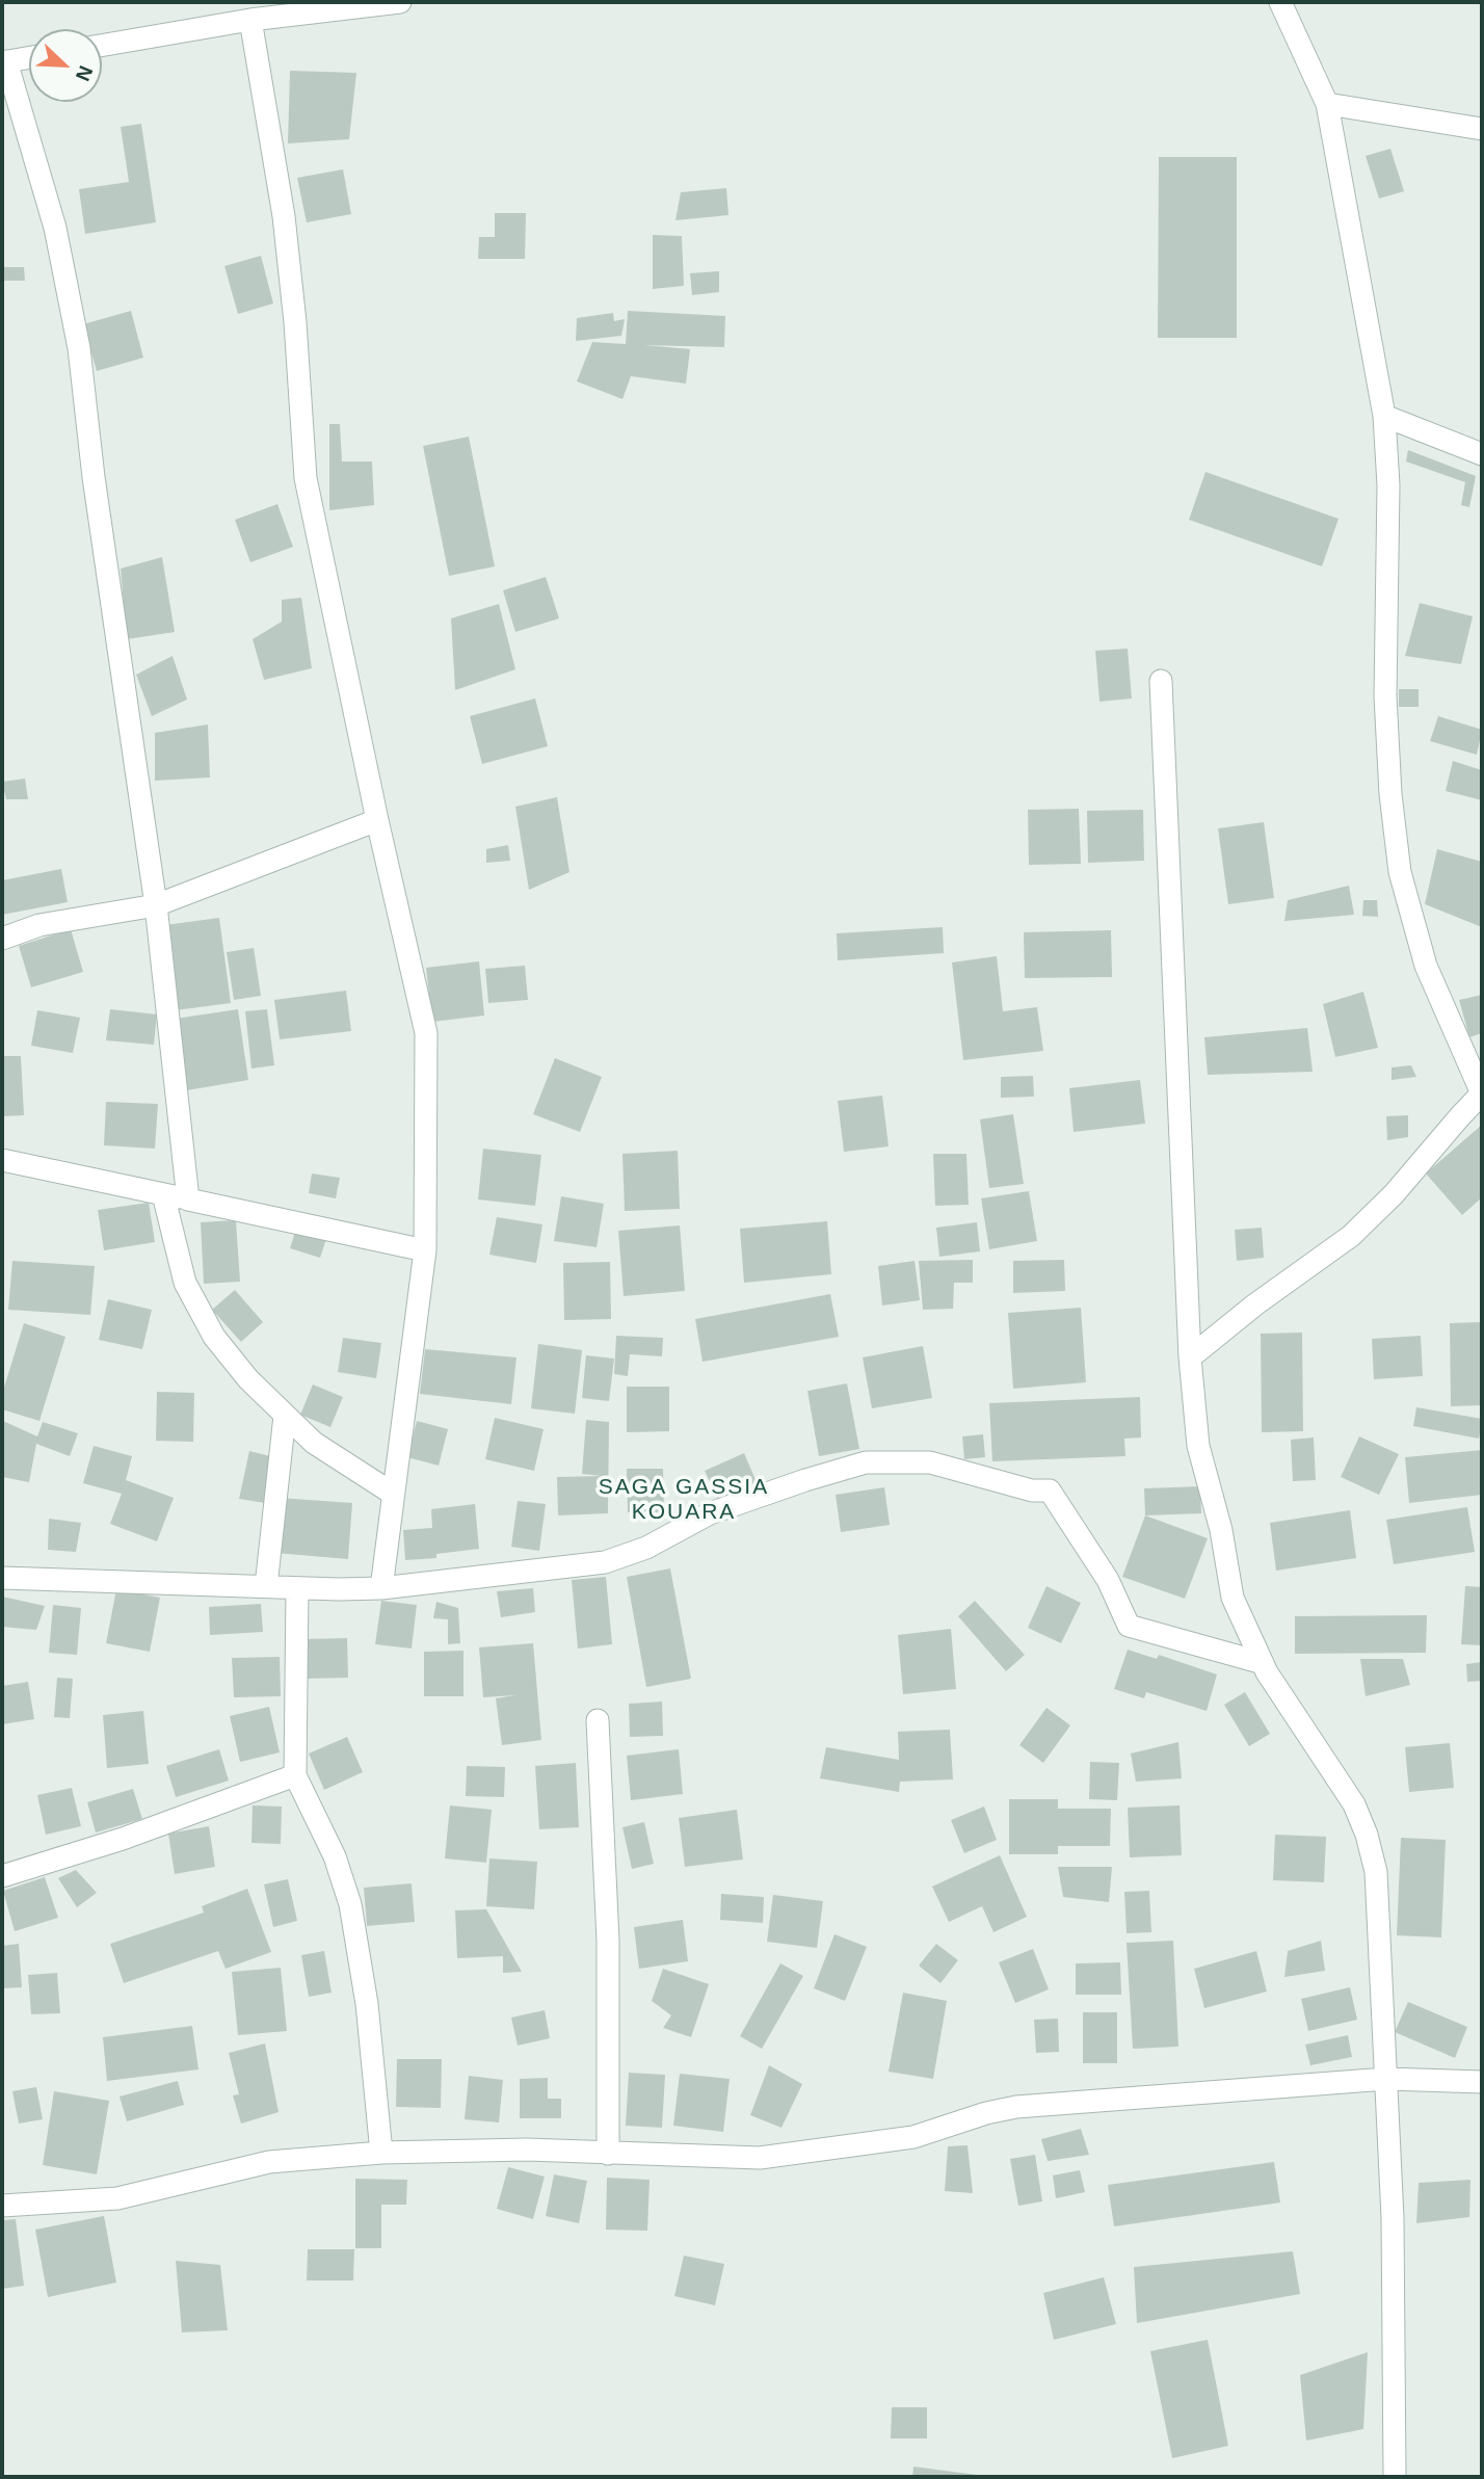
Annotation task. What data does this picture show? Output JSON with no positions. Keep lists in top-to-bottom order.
{
  "districts": ["SAGA GASSIA KOUARA"],
  "north": "bottom right"
}
